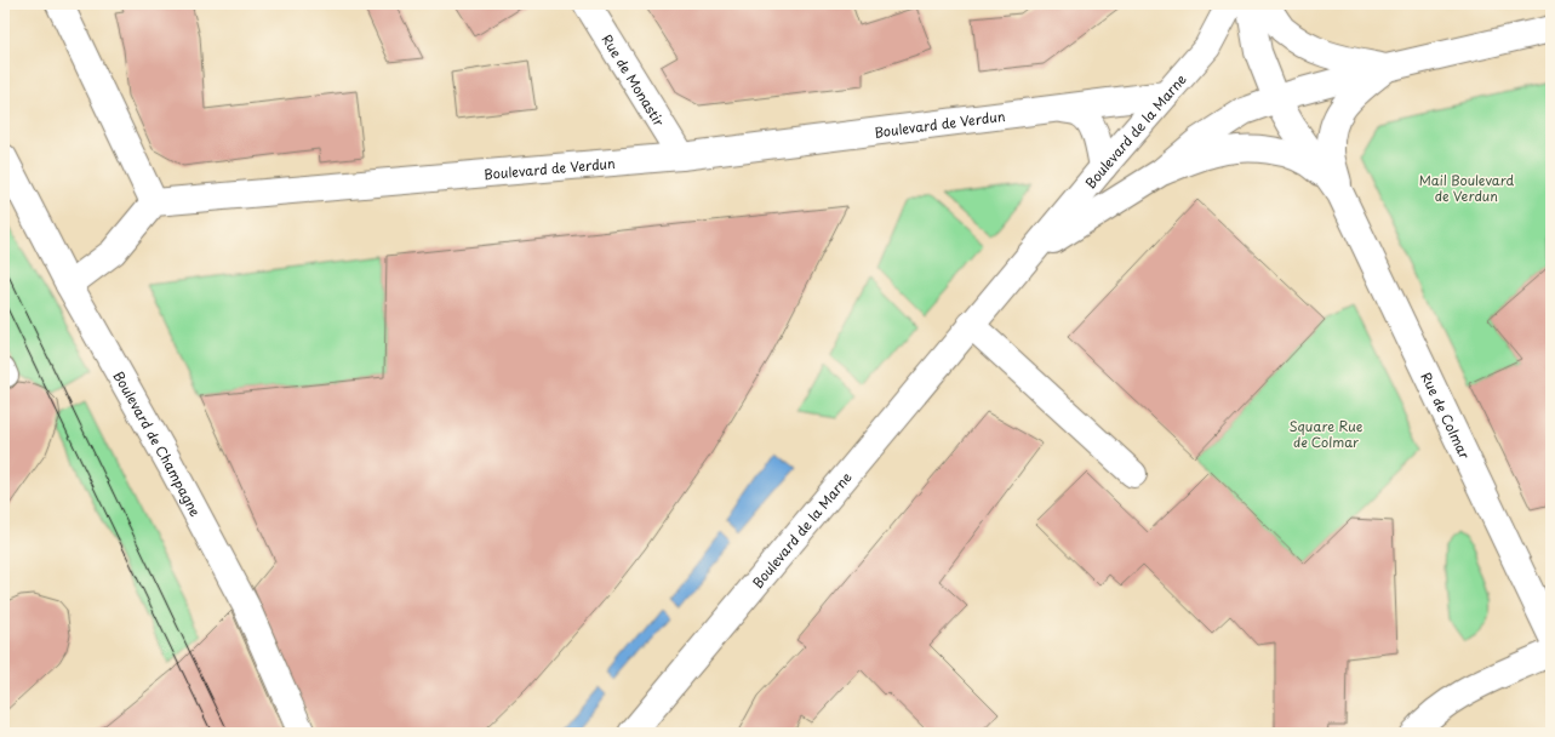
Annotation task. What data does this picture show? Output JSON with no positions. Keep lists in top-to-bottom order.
{
  "streets": {
    "street": [
      "Rue de Monastir",
      "Boulevard de Verdun",
      "Boulevard de la Marne",
      "Rue de Colmar",
      "Boulevard de Champagne"
    ]
  },
  "crossings": [
    ["Rue de Monastir", "Boulevard de Verdun"],
    ["Boulevard de Verdun", "Boulevard de la Marne"],
    ["Boulevard de la Marne", "Rue de Colmar"]
  ],
  "parks": ["Mail Boulevard de Verdun", "Square Rue de Colmar"]
}
